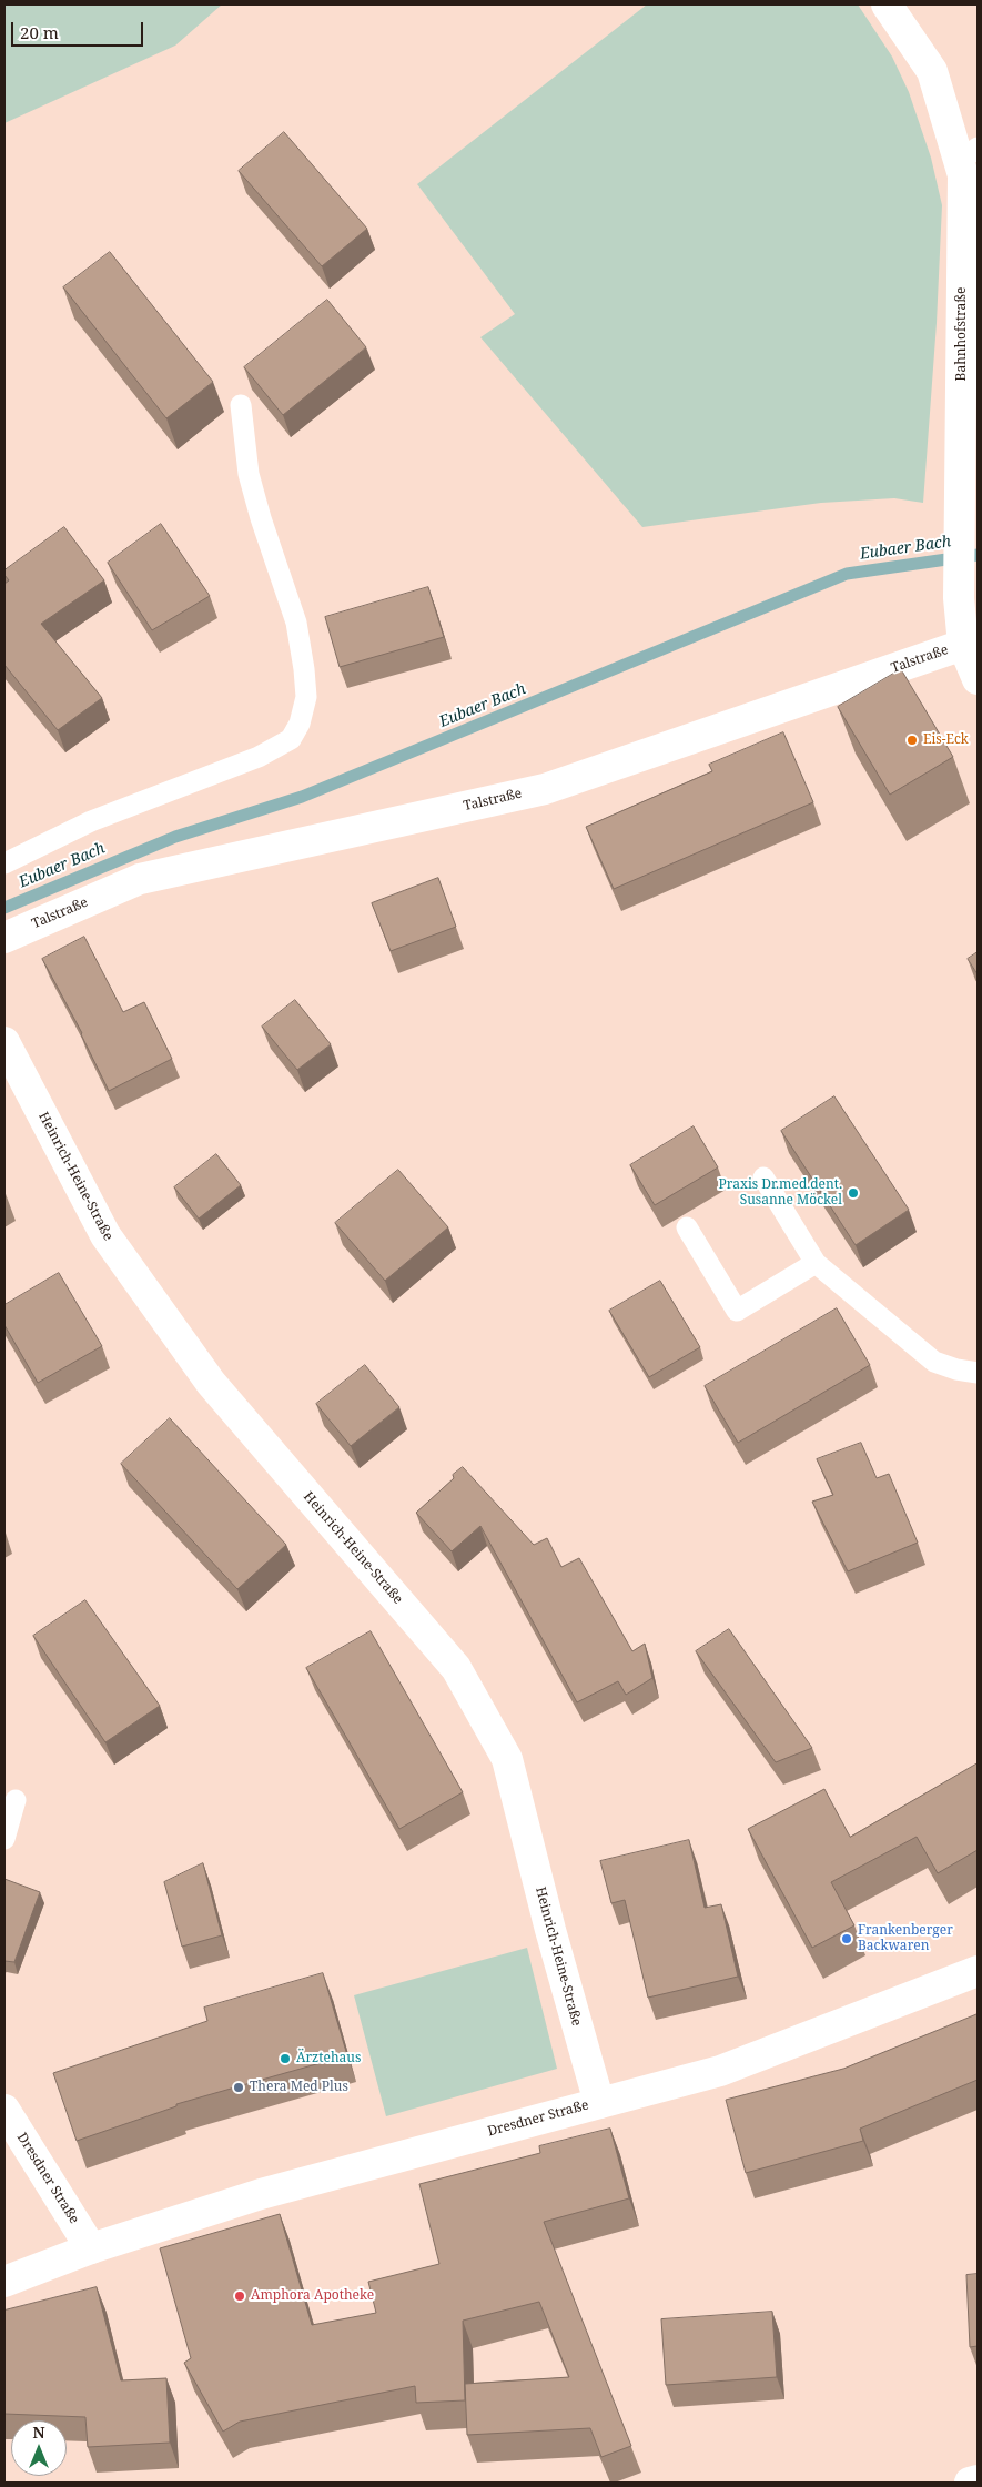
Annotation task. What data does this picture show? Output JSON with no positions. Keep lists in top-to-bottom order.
{
  "streets": {
    "street": [
      "Bahnhofstraße",
      "Talstraße",
      "Heinrich-Heine-Straße",
      "Dresdner Straße"
    ]
  },
  "crossings": [
    ["Bahnhofstraße", "Talstraße"],
    ["Heinrich-Heine-Straße", "Dresdner Straße"]
  ],
  "water": ["Eubaer Bach"],
  "places": [
    "Eis-Eck",
    "Praxis Dr.med.dent. Susanne Möckel",
    "Frankenberger Backwaren",
    "Ärztehaus",
    "Thera Med Plus",
    "Amphora Apotheke"
  ],
  "scale_bar": "20 m",
  "north": "top"
}
